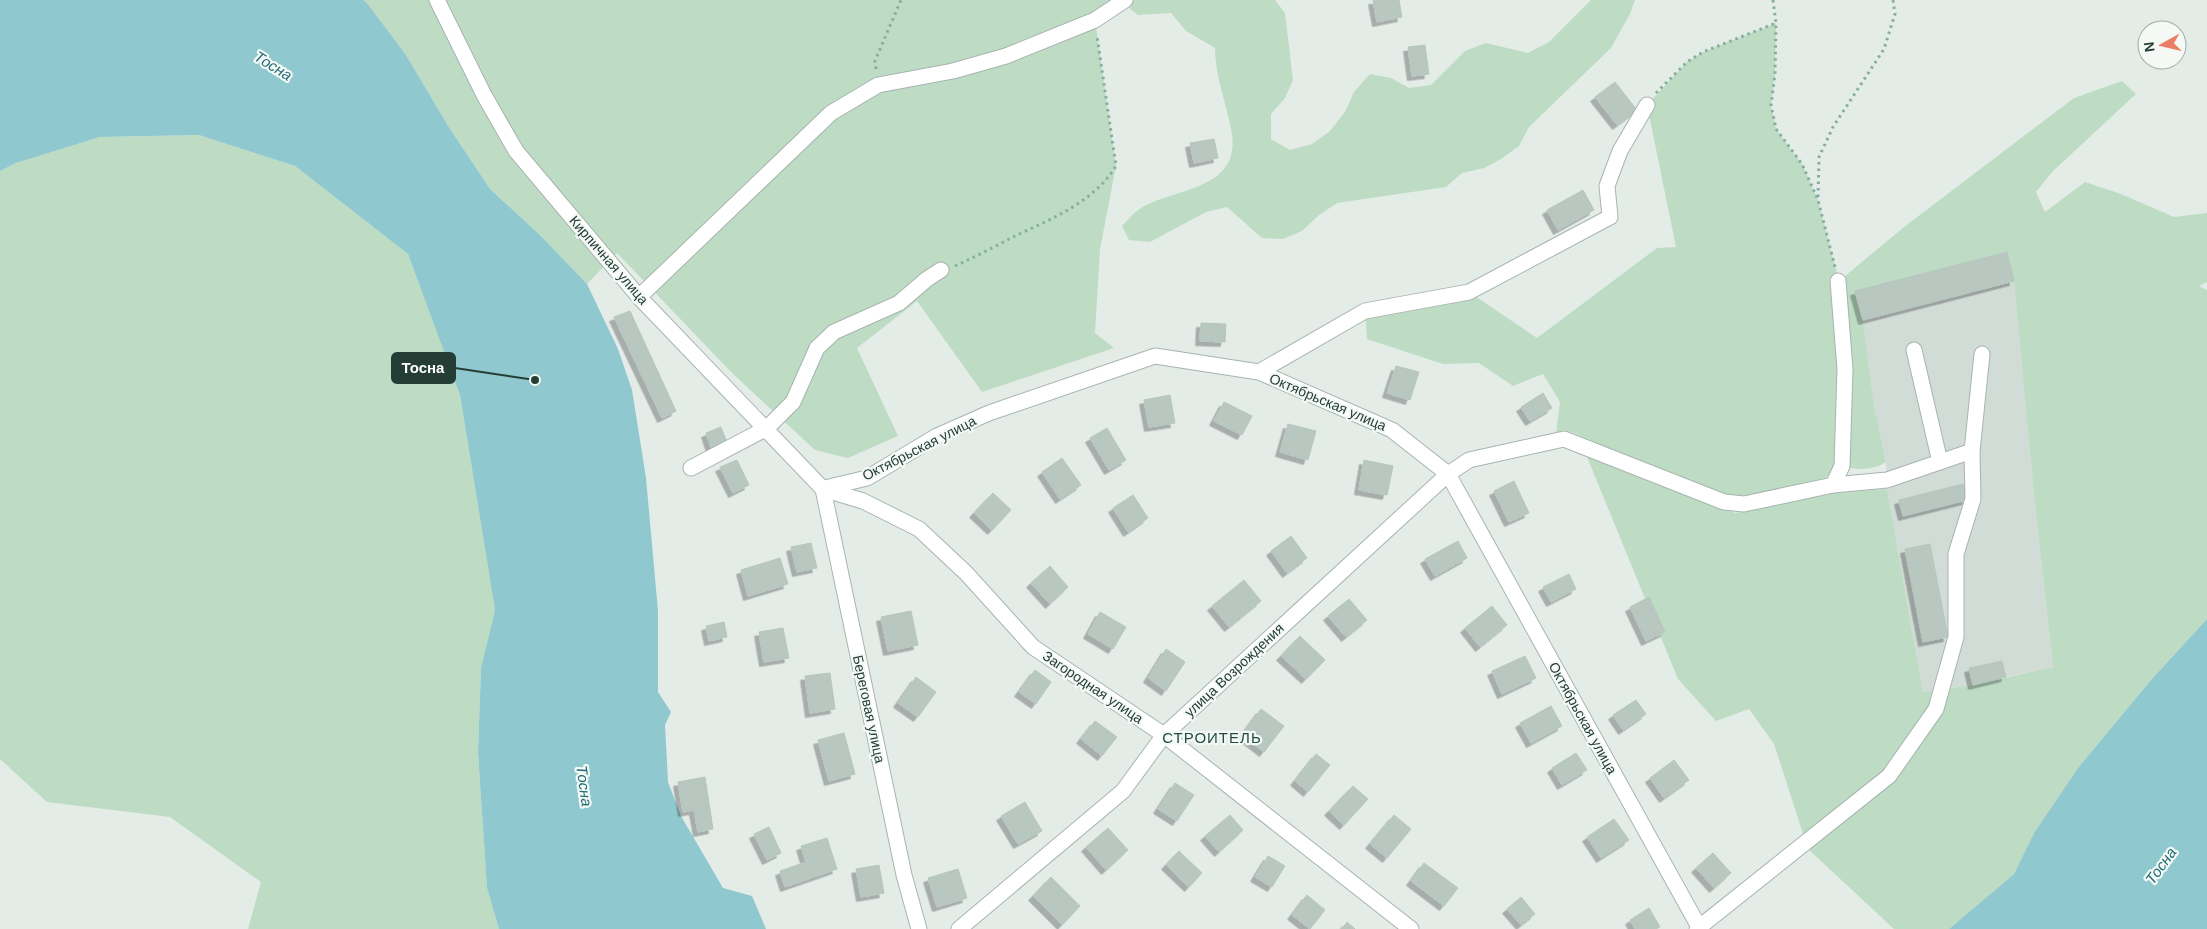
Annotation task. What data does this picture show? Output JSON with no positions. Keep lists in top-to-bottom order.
{
  "streets": {
    "street": [
      "Кирпичная улица",
      "Октябрьская улица",
      "улица Возрождения",
      "Загородная улица",
      "Береговая улица"
    ]
  },
  "crossings": [
    ["Кирпичная улица", "Октябрьская улица"],
    ["Кирпичная улица", "Загородная улица"],
    ["Кирпичная улица", "Береговая улица"],
    ["Октябрьская улица", "улица Возрождения"],
    ["Октябрьская улица", "Загородная улица"],
    ["Октябрьская улица", "Береговая улица"],
    ["улица Возрождения", "Загородная улица"],
    ["Загородная улица", "Береговая улица"]
  ],
  "districts": ["СТРОИТЕЛЬ"],
  "water": ["Тосна"],
  "places": ["Тосна"],
  "north": "left"
}
